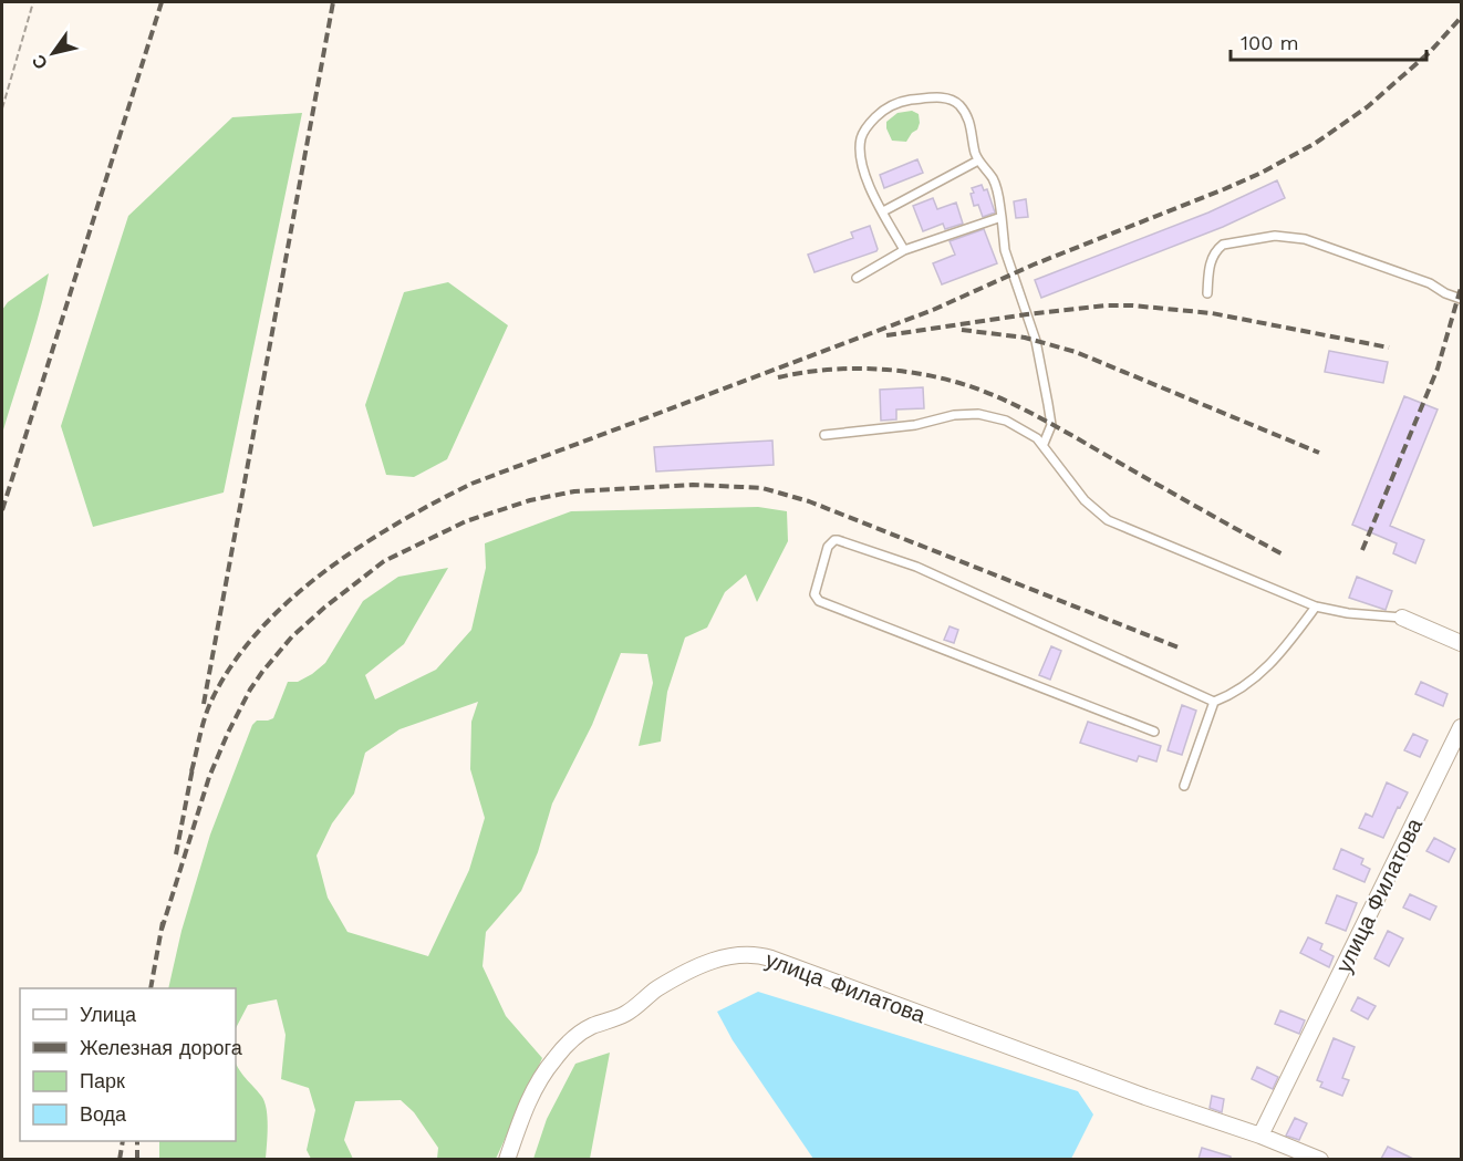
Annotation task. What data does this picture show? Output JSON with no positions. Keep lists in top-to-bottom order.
{
  "streets": {
    "street": ["улица Филатова"]
  },
  "legend": [
    "Улица",
    "Железная дорога",
    "Парк",
    "Вода"
  ],
  "scale_bar": "100 m",
  "north": "bottom left"
}
